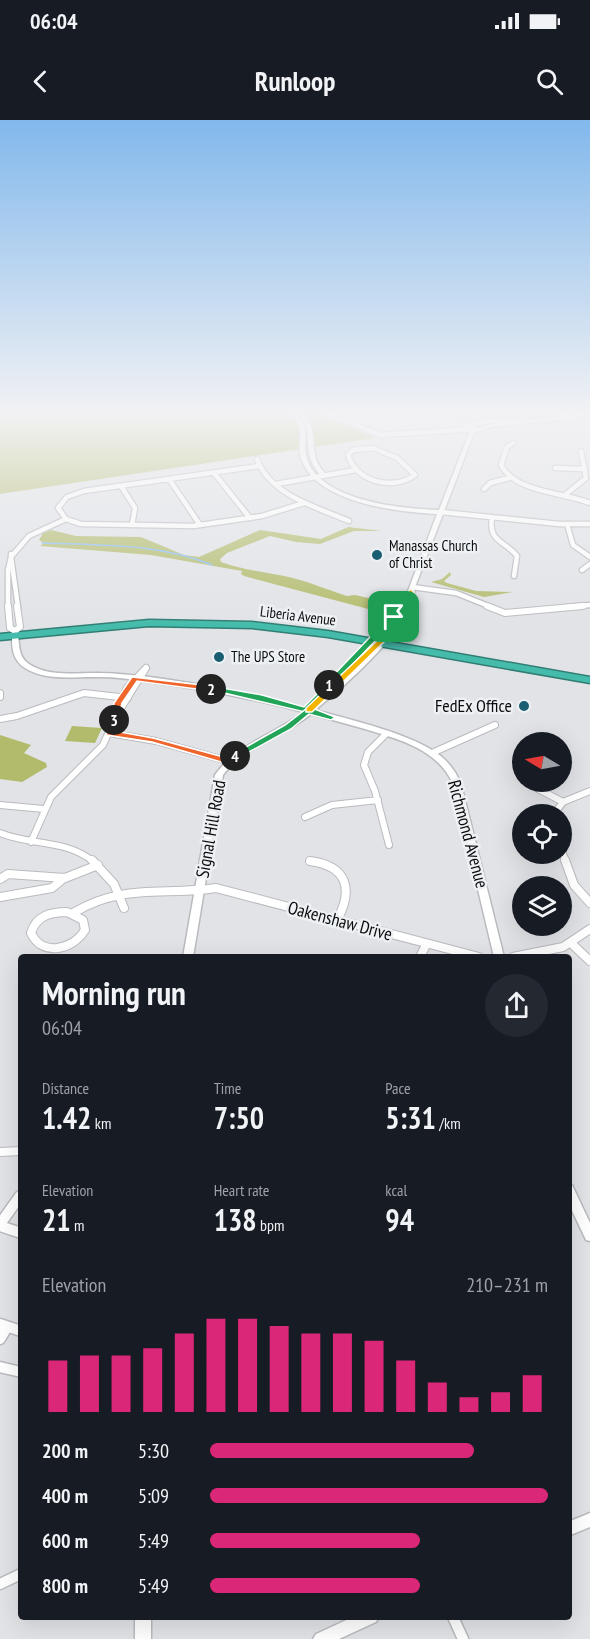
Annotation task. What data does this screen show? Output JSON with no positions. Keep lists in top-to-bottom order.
{
  "streets": {
    "highway": ["Liberia Avenue"],
    "main road": ["Signal Hill Road", "Richmond Avenue"],
    "street": ["Oakenshaw Drive"]
  },
  "crossings": [
    ["Liberia Avenue", "Signal Hill Road"],
    ["Liberia Avenue", "Richmond Avenue"],
    ["Signal Hill Road", "Richmond Avenue"],
    ["Signal Hill Road", "Oakenshaw Drive"]
  ],
  "places": ["Manassas Church of Christ", "The UPS Store", "FedEx Office"],
  "north": "left",
  "page": {
    "status": "06:04",
    "header": "Runloop",
    "pins": [
      "1",
      "2",
      "3",
      "4"
    ],
    "heading": ["Morning run", "06:04"],
    "stats": [
      ["Distance", "1.42 km"],
      ["Time", "7:50"],
      ["Pace", "5:31 /km"],
      ["Elevation", "21 m"],
      ["Heart rate", "138 bpm"],
      ["kcal", "94"]
    ],
    "chart": ["Elevation", "210–231 m"],
    "list": [
      {
        "name": "200 m",
        "note": "5:30"
      },
      {
        "name": "400 m",
        "note": "5:09"
      },
      {
        "name": "600 m",
        "note": "5:49"
      },
      {
        "name": "800 m",
        "note": "5:49"
      }
    ]
  }
}
